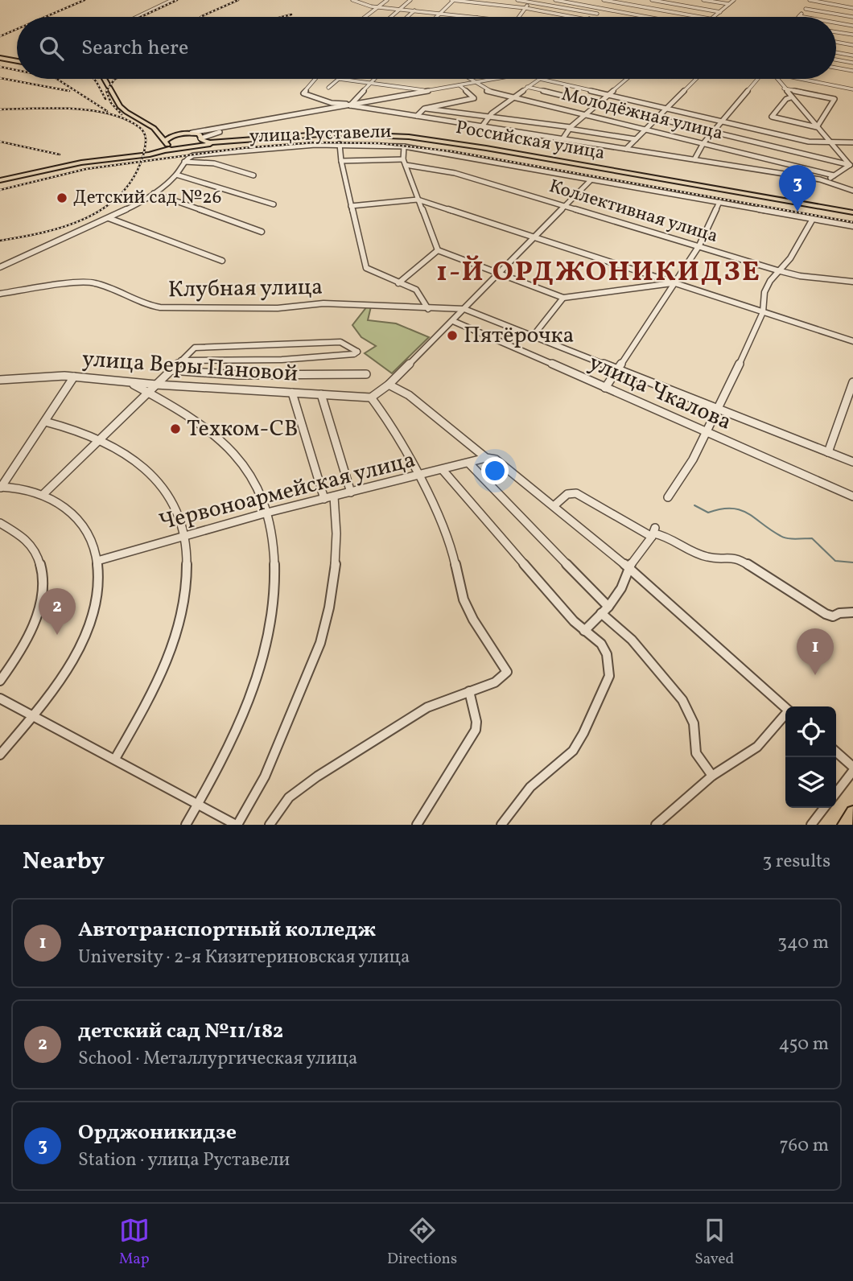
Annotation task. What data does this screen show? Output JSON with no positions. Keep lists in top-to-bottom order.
{
  "streets": {
    "main road": ["Российская улица"],
    "street": [
      "Молодёжная улица",
      "улица Руставели",
      "Коллективная улица",
      "Клубная улица",
      "улица Веры Пановой",
      "улица Чкалова",
      "Червоноармейская улица"
    ]
  },
  "districts": ["1-Й ОРДЖОНИКИДЗЕ"],
  "places": ["Детский сад №26", "Пятёрочка", "Техком-СВ"],
  "page": {
    "search": "Search here",
    "pins": ["3", "2", "1"],
    "heading": ["Nearby", "3 results"],
    "list": [
      {
        "mark": "1",
        "name": "Автотранспортный колледж",
        "note": "University · 2-я Кизитериновская улица",
        "value": "340 m"
      },
      {
        "mark": "2",
        "name": "детский сад №11/182",
        "note": "School · Металлургическая улица",
        "value": "450 m"
      },
      {
        "mark": "3",
        "name": "Орджоникидзе",
        "note": "Station · улица Руставели",
        "value": "760 m"
      }
    ],
    "nav": ["Map", "Directions", "Saved"]
  }
}
